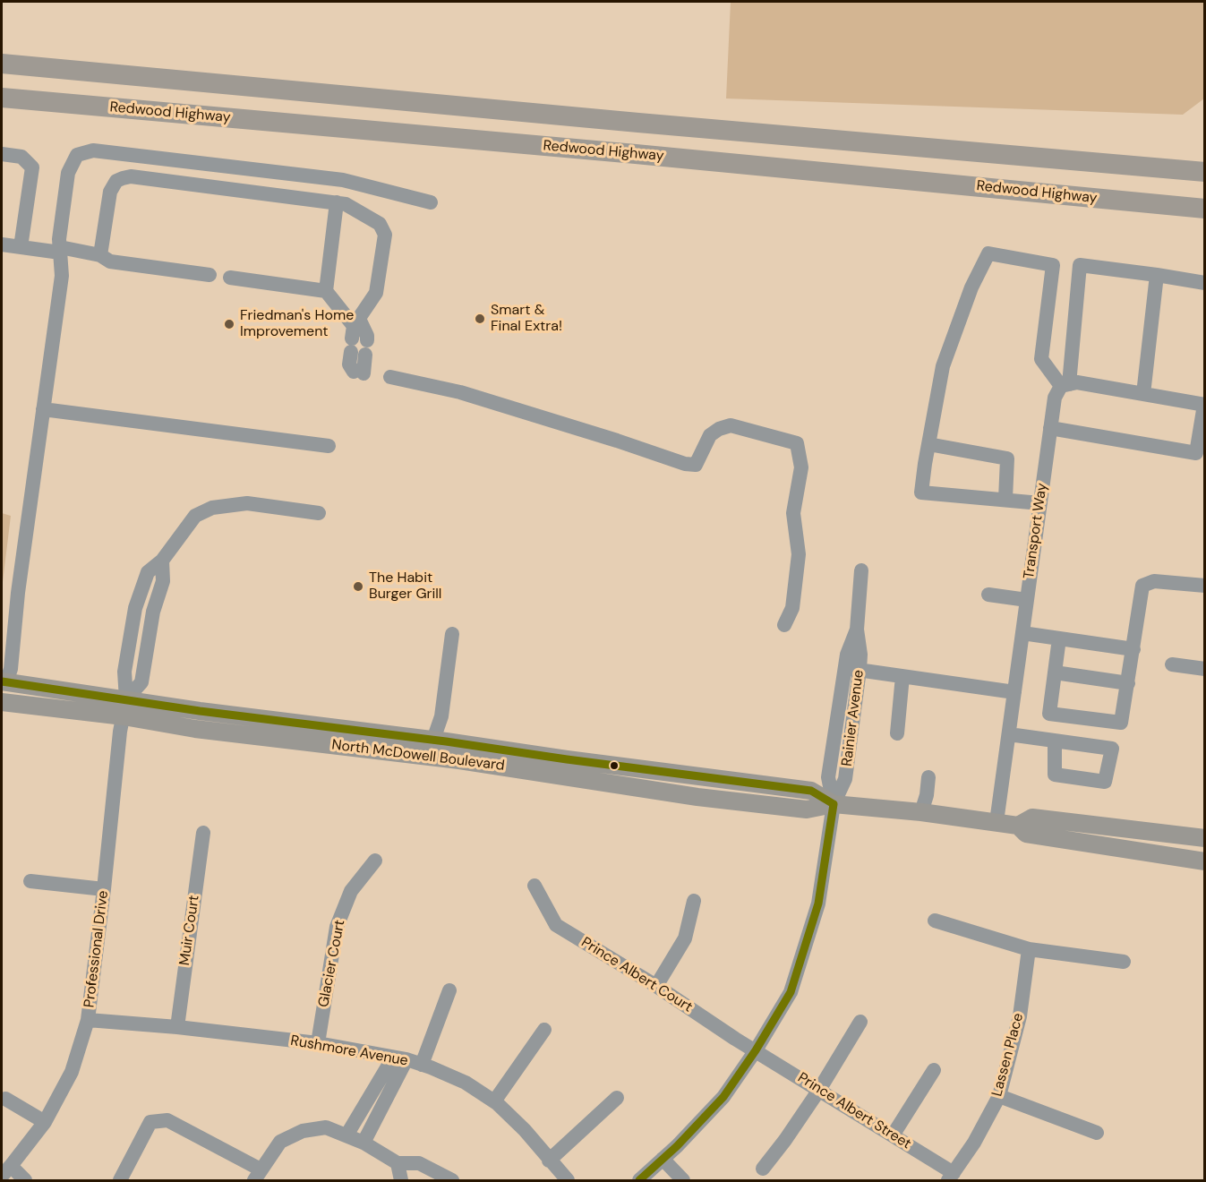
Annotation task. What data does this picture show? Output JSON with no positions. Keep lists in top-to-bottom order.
{
  "streets": {
    "highway": ["Redwood Highway"],
    "main road": ["North McDowell Boulevard"],
    "street": [
      "Transport Way",
      "Rainier Avenue",
      "Muir Court",
      "Professional Drive",
      "Glacier Court",
      "Prince Albert Court",
      "Rushmore Avenue",
      "Lassen Place",
      "Prince Albert Street"
    ]
  },
  "crossings": [
    ["Transport Way", "North McDowell Boulevard"],
    ["Rainier Avenue", "North McDowell Boulevard"],
    ["Rainier Avenue", "Prince Albert Court"],
    ["Rainier Avenue", "Prince Albert Street"],
    ["North McDowell Boulevard", "Professional Drive"],
    ["Muir Court", "Rushmore Avenue"],
    ["Professional Drive", "Rushmore Avenue"],
    ["Glacier Court", "Rushmore Avenue"],
    ["Prince Albert Court", "Prince Albert Street"],
    ["Lassen Place", "Prince Albert Street"]
  ],
  "places": ["Smart & Final Extra!", "Friedman's Home Improvement", "The Habit Burger Grill"]
}
